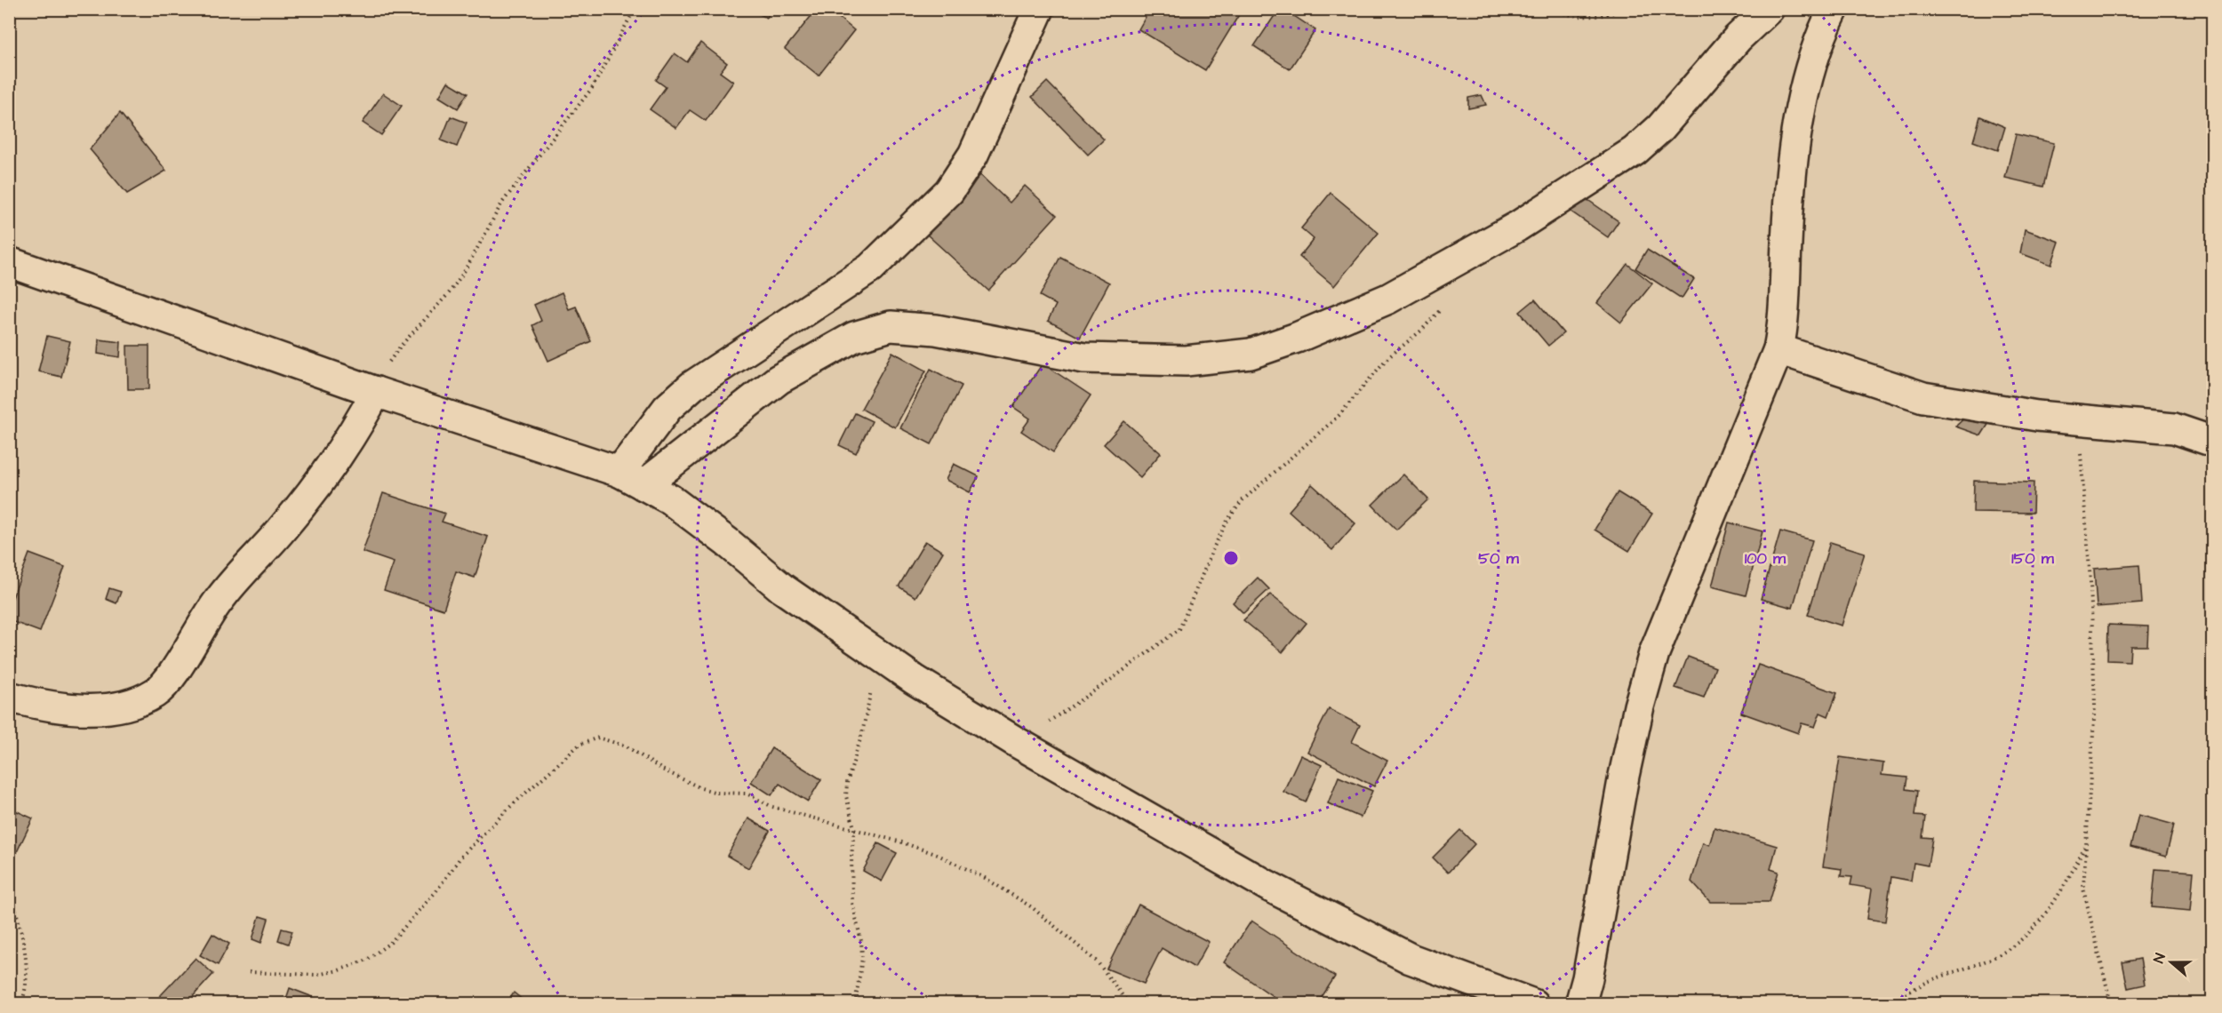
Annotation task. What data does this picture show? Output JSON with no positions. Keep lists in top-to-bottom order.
{
  "north": "left",
  "rings": ["50 m", "100 m", "150 m"]
}
